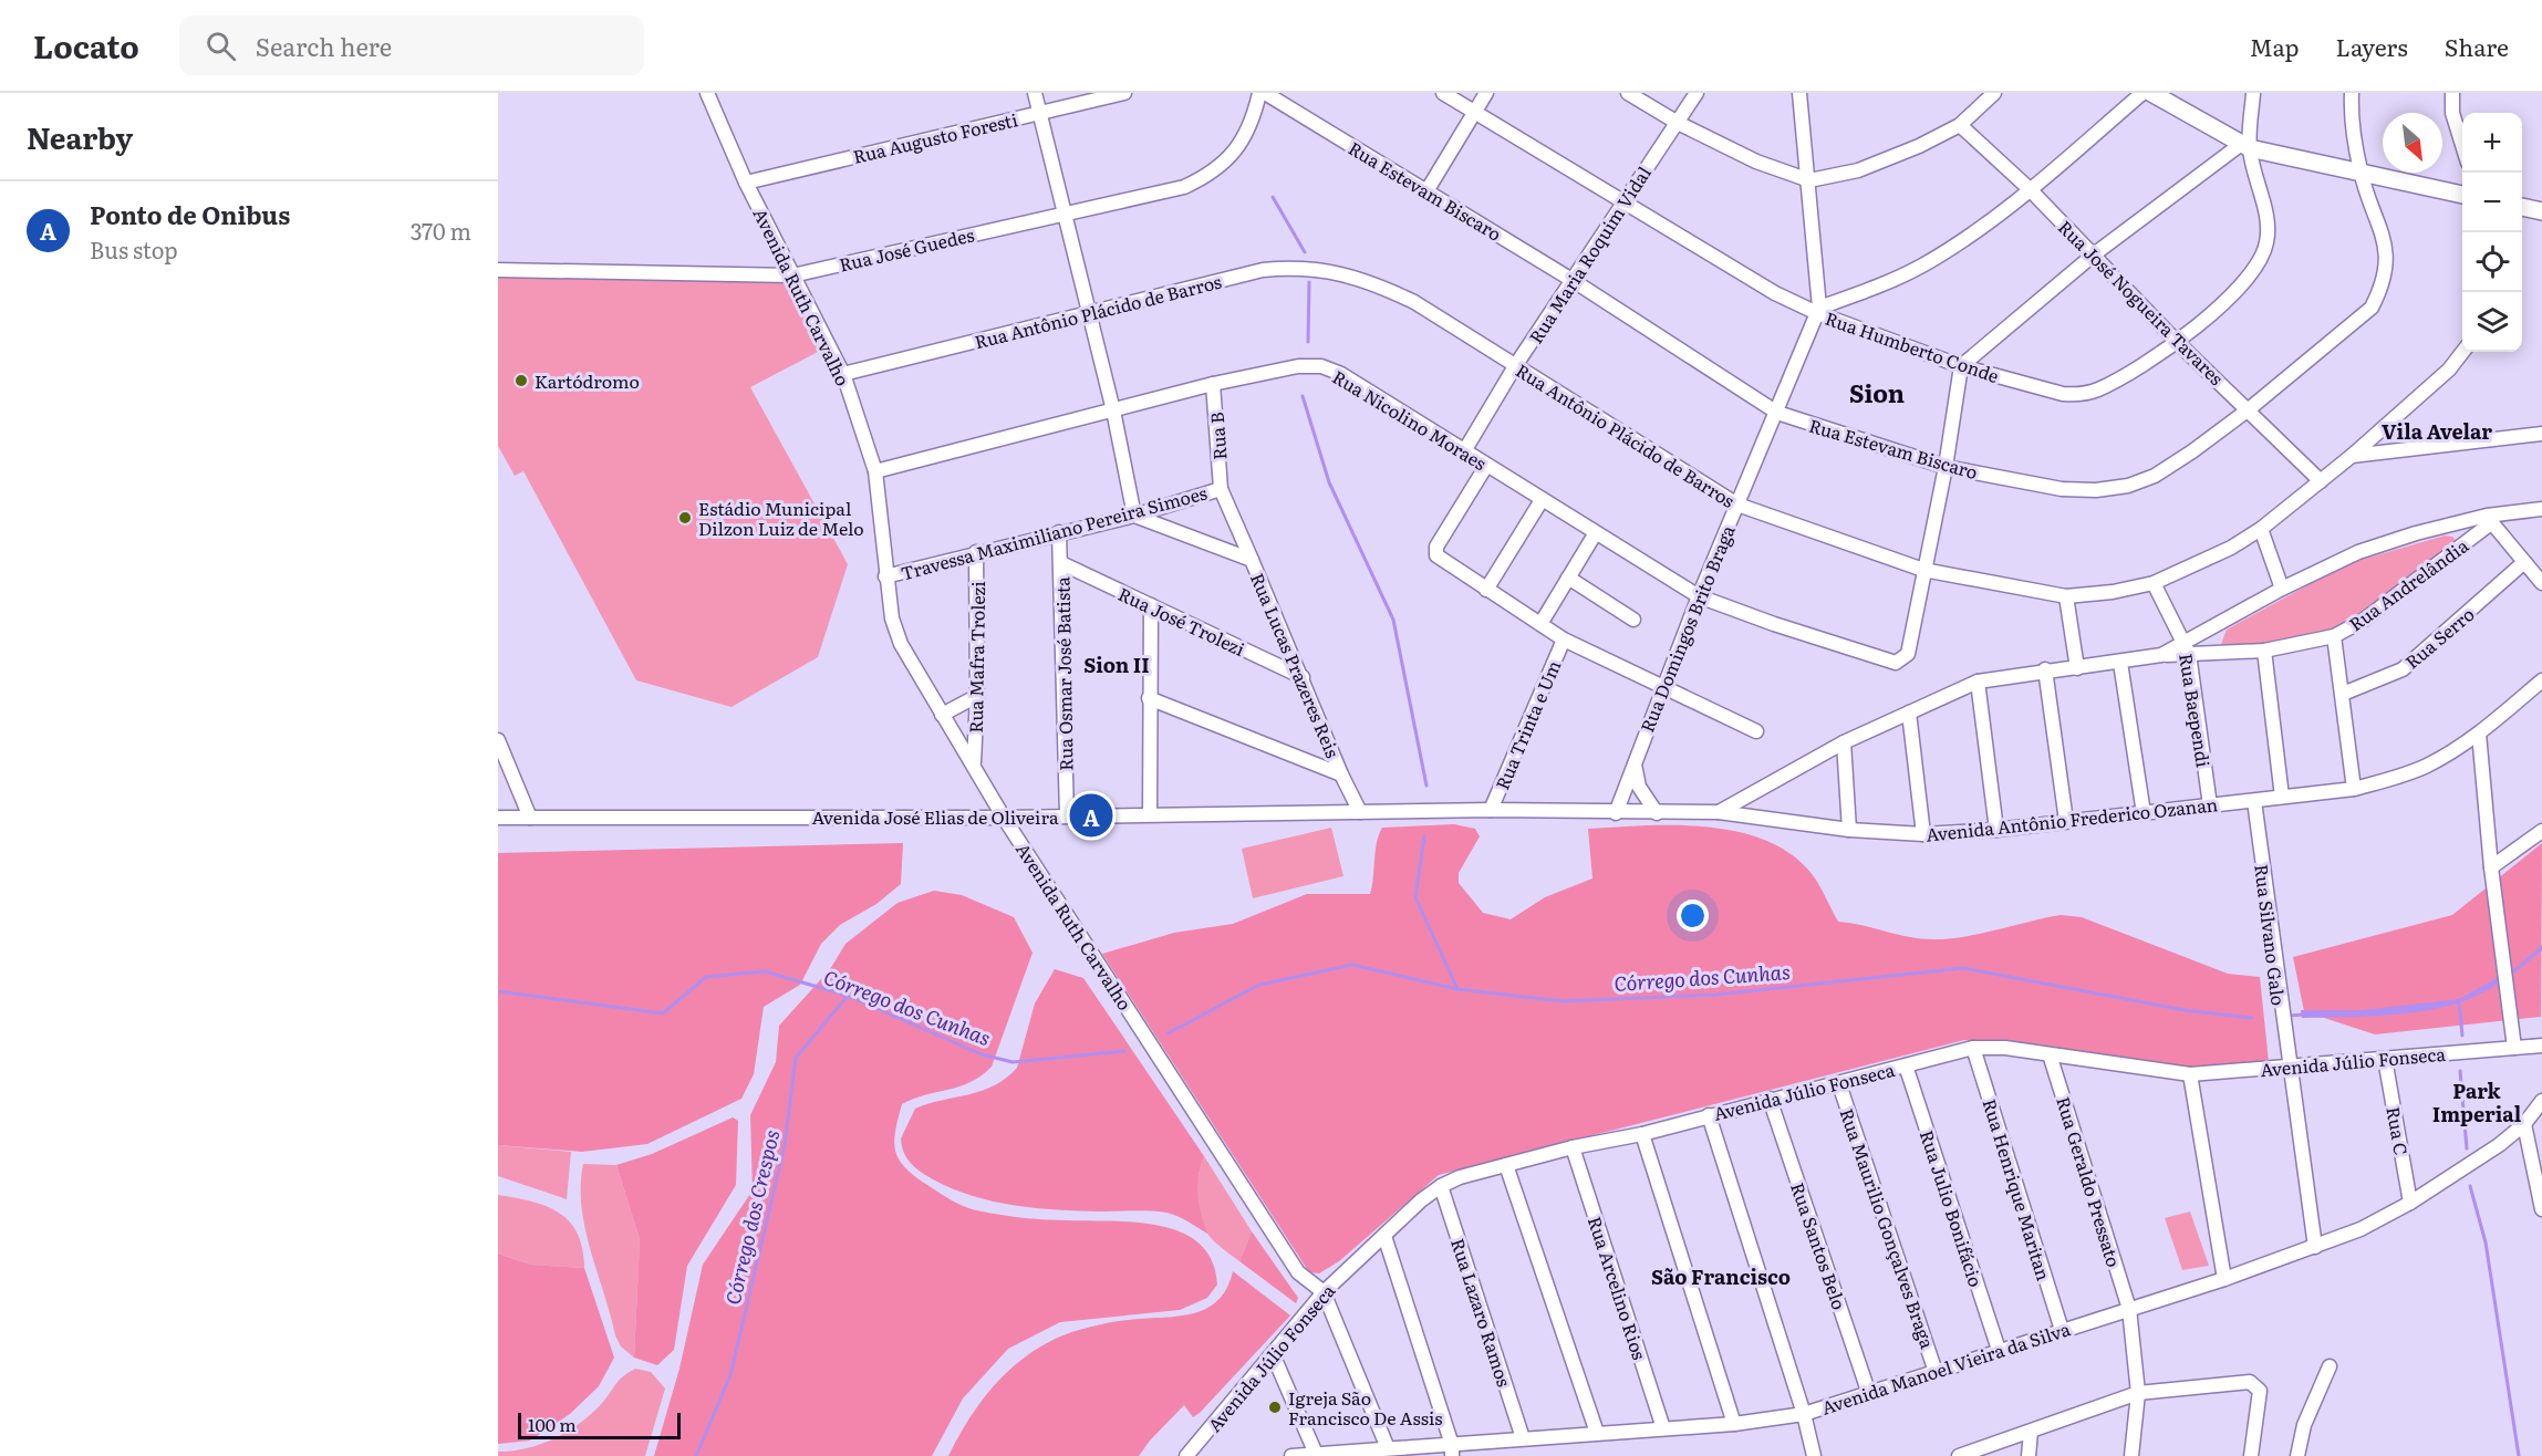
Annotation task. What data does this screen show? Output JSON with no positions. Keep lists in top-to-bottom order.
{
  "streets": {
    "street": [
      "Rua Augusto Foresti",
      "Rua Estevam Biscaro",
      "Rua José Guedes",
      "Rua Maria Roquim Vidal",
      "Avenida Ruth Carvalho",
      "Rua José Nogueira Tavares",
      "Rua Antônio Plácido de Barros",
      "Rua Humberto Conde",
      "Rua Nicolino Moraes",
      "Rua B",
      "Travessa Maximiliano Pereira Simoes",
      "Rua Andrelândia",
      "Rua José Trolezi",
      "Rua Domingos Brito Braga",
      "Rua Serro",
      "Rua Mafra Trolezi",
      "Rua Lucas Prazeres Reis",
      "Rua Osmar José Batista",
      "Rua Baependi",
      "Rua Trinta e Um",
      "Avenida José Elias de Oliveira",
      "Avenida Antônio Frederico Ozanan",
      "Rua Silvano Galo",
      "Avenida Júlio Fonseca",
      "Rua C",
      "Rua Geraldo Pressato",
      "Rua Henrique Maritan",
      "Rua Julio Bonifácio",
      "Rua Maurilio Gonçalves Braga",
      "Rua Santos Belo",
      "Rua Arcelino Rios",
      "Rua Lazaro Ramos",
      "Avenida Manoel Vieira da Silva"
    ]
  },
  "crossings": [
    ["Rua Augusto Foresti", "Avenida Ruth Carvalho"],
    ["Rua Estevam Biscaro", "Rua José Guedes"],
    ["Rua Estevam Biscaro", "Rua Maria Roquim Vidal"],
    ["Rua Estevam Biscaro", "Rua José Nogueira Tavares"],
    ["Rua Estevam Biscaro", "Rua Domingos Brito Braga"],
    ["Rua José Guedes", "Avenida Ruth Carvalho"],
    ["Rua Maria Roquim Vidal", "Rua Antônio Plácido de Barros"],
    ["Rua Maria Roquim Vidal", "Rua Humberto Conde"],
    ["Rua Maria Roquim Vidal", "Rua Nicolino Moraes"],
    ["Avenida Ruth Carvalho", "Rua Antônio Plácido de Barros"],
    ["Avenida Ruth Carvalho", "Rua Nicolino Moraes"],
    ["Avenida Ruth Carvalho", "Travessa Maximiliano Pereira Simoes"],
    ["Avenida Ruth Carvalho", "Rua Mafra Trolezi"],
    ["Avenida Ruth Carvalho", "Avenida José Elias de Oliveira"],
    ["Avenida Ruth Carvalho", "Avenida Júlio Fonseca"],
    ["Rua José Nogueira Tavares", "Rua Antônio Plácido de Barros"],
    ["Rua José Nogueira Tavares", "Rua Humberto Conde"],
    ["Rua Antônio Plácido de Barros", "Rua Nicolino Moraes"],
    ["Rua Antônio Plácido de Barros", "Rua Domingos Brito Braga"],
    ["Rua Antônio Plácido de Barros", "Rua Baependi"],
    ["Rua Humberto Conde", "Rua Domingos Brito Braga"],
    ["Rua Nicolino Moraes", "Rua B"],
    ["Rua Nicolino Moraes", "Rua Domingos Brito Braga"],
    ["Rua B", "Travessa Maximiliano Pereira Simoes"],
    ["Rua B", "Rua Lucas Prazeres Reis"],
    ["Travessa Maximiliano Pereira Simoes", "Rua Mafra Trolezi"],
    ["Travessa Maximiliano Pereira Simoes", "Rua Lucas Prazeres Reis"],
    ["Travessa Maximiliano Pereira Simoes", "Rua Osmar José Batista"],
    ["Rua Andrelândia", "Rua Baependi"],
    ["Rua José Trolezi", "Rua Lucas Prazeres Reis"],
    ["Rua José Trolezi", "Rua Osmar José Batista"],
    ["Rua Domingos Brito Braga", "Avenida Antônio Frederico Ozanan"],
    ["Rua Lucas Prazeres Reis", "Avenida José Elias de Oliveira"],
    ["Rua Osmar José Batista", "Avenida José Elias de Oliveira"],
    ["Rua Baependi", "Avenida Antônio Frederico Ozanan"],
    ["Rua Trinta e Um", "Avenida José Elias de Oliveira"],
    ["Rua Trinta e Um", "Avenida Antônio Frederico Ozanan"],
    ["Avenida José Elias de Oliveira", "Avenida Antônio Frederico Ozanan"],
    ["Avenida Antônio Frederico Ozanan", "Rua Silvano Galo"],
    ["Rua Silvano Galo", "Avenida Júlio Fonseca"],
    ["Rua Silvano Galo", "Avenida Manoel Vieira da Silva"],
    ["Avenida Júlio Fonseca", "Rua C"],
    ["Avenida Júlio Fonseca", "Rua Geraldo Pressato"],
    ["Avenida Júlio Fonseca", "Rua Henrique Maritan"],
    ["Avenida Júlio Fonseca", "Rua Julio Bonifácio"],
    ["Avenida Júlio Fonseca", "Rua Maurilio Gonçalves Braga"],
    ["Avenida Júlio Fonseca", "Rua Santos Belo"],
    ["Avenida Júlio Fonseca", "Rua Arcelino Rios"],
    ["Avenida Júlio Fonseca", "Rua Lazaro Ramos"],
    ["Rua C", "Avenida Manoel Vieira da Silva"],
    ["Rua Geraldo Pressato", "Avenida Manoel Vieira da Silva"],
    ["Rua Henrique Maritan", "Avenida Manoel Vieira da Silva"],
    ["Rua Julio Bonifácio", "Avenida Manoel Vieira da Silva"],
    ["Rua Maurilio Gonçalves Braga", "Avenida Manoel Vieira da Silva"],
    ["Rua Santos Belo", "Avenida Manoel Vieira da Silva"],
    ["Rua Arcelino Rios", "Avenida Manoel Vieira da Silva"],
    ["Rua Lazaro Ramos", "Avenida Manoel Vieira da Silva"]
  ],
  "districts": [
    "Sion",
    "Vila Avelar",
    "Sion II",
    "Park Imperial",
    "São Francisco"
  ],
  "water": ["Córrego dos Cunhas", "Córrego dos Crespos"],
  "places": ["Kartódromo", "Estádio Municipal Dilzon Luiz de Melo", "Igreja São Francisco De Assis"],
  "scale_bar": "100 m",
  "north": "bottom right",
  "page": {
    "header": "Locato",
    "search": "Search here",
    "nav": ["Map", "Layers", "Share"],
    "heading": "Nearby",
    "map_buttons": ["+", "−"],
    "list": [
      {
        "mark": "A",
        "name": "Ponto de Onibus",
        "note": "Bus stop",
        "value": "370 m"
      }
    ],
    "pins": "A",
    "scale": "100 m"
  }
}
